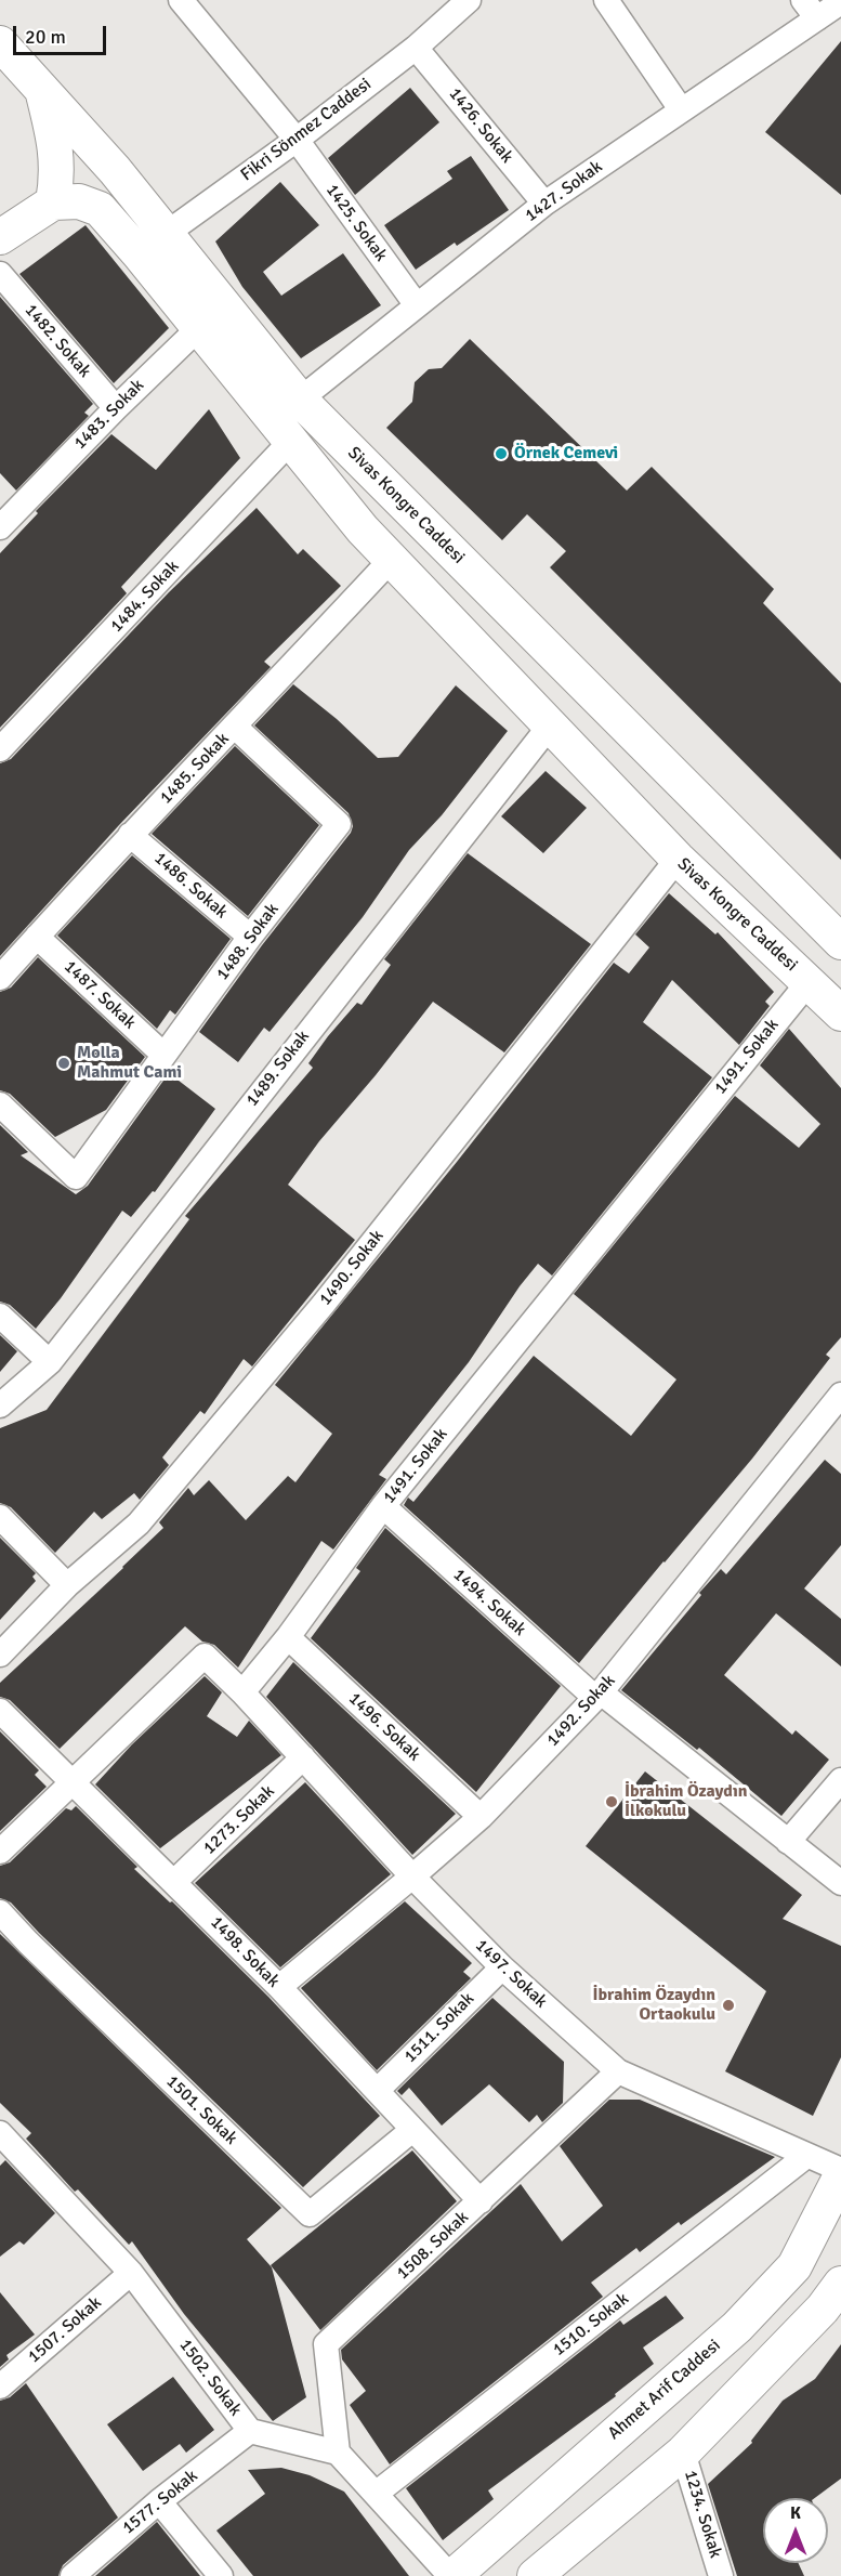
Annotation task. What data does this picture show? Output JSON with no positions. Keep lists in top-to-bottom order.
{
  "streets": {
    "main road": ["Sivas Kongre Caddesi", "Ahmet Arif Caddesi"],
    "street": [
      "1426. Sokak",
      "Fikri Sönmez Caddesi",
      "1427. Sokak",
      "1425. Sokak",
      "1482. Sokak",
      "1483. Sokak",
      "1484. Sokak",
      "1485. Sokak",
      "1486. Sokak",
      "1488. Sokak",
      "1487. Sokak",
      "1491. Sokak",
      "1489. Sokak",
      "1490. Sokak",
      "1494. Sokak",
      "1492. Sokak",
      "1496. Sokak",
      "1273. Sokak",
      "1498. Sokak",
      "1497. Sokak",
      "1511. Sokak",
      "1501. Sokak",
      "1508. Sokak",
      "1510. Sokak",
      "1507. Sokak",
      "1502. Sokak",
      "1577. Sokak",
      "1234. Sokak"
    ]
  },
  "crossings": [
    ["1426. Sokak", "Fikri Sönmez Caddesi"],
    ["1426. Sokak", "1427. Sokak"],
    ["Fikri Sönmez Caddesi", "1425. Sokak"],
    ["Fikri Sönmez Caddesi", "Sivas Kongre Caddesi"],
    ["1427. Sokak", "1425. Sokak"],
    ["1427. Sokak", "Sivas Kongre Caddesi"],
    ["1482. Sokak", "1483. Sokak"],
    ["1483. Sokak", "Sivas Kongre Caddesi"],
    ["Sivas Kongre Caddesi", "1484. Sokak"],
    ["Sivas Kongre Caddesi", "1485. Sokak"],
    ["Sivas Kongre Caddesi", "1491. Sokak"],
    ["Sivas Kongre Caddesi", "1489. Sokak"],
    ["Sivas Kongre Caddesi", "1490. Sokak"],
    ["1485. Sokak", "1486. Sokak"],
    ["1485. Sokak", "1488. Sokak"],
    ["1485. Sokak", "1487. Sokak"],
    ["1486. Sokak", "1488. Sokak"],
    ["1488. Sokak", "1487. Sokak"],
    ["1491. Sokak", "1494. Sokak"],
    ["1491. Sokak", "1496. Sokak"],
    ["1491. Sokak", "1497. Sokak"],
    ["1494. Sokak", "1492. Sokak"],
    ["1492. Sokak", "1496. Sokak"],
    ["1492. Sokak", "1498. Sokak"],
    ["1492. Sokak", "1497. Sokak"],
    ["1273. Sokak", "1498. Sokak"],
    ["1273. Sokak", "1497. Sokak"],
    ["1498. Sokak", "1511. Sokak"],
    ["1498. Sokak", "1501. Sokak"],
    ["1498. Sokak", "1508. Sokak"],
    ["1497. Sokak", "1511. Sokak"],
    ["1497. Sokak", "1508. Sokak"],
    ["1497. Sokak", "1510. Sokak"],
    ["1508. Sokak", "1502. Sokak"],
    ["1507. Sokak", "1502. Sokak"],
    ["1502. Sokak", "1577. Sokak"]
  ],
  "places": [
    "Örnek Cemevi",
    "Molla Mahmut Cami",
    "İbrahim Özaydın İlkokulu",
    "İbrahim Özaydın Ortaokulu"
  ],
  "scale_bar": "20 m",
  "north": "top"
}
